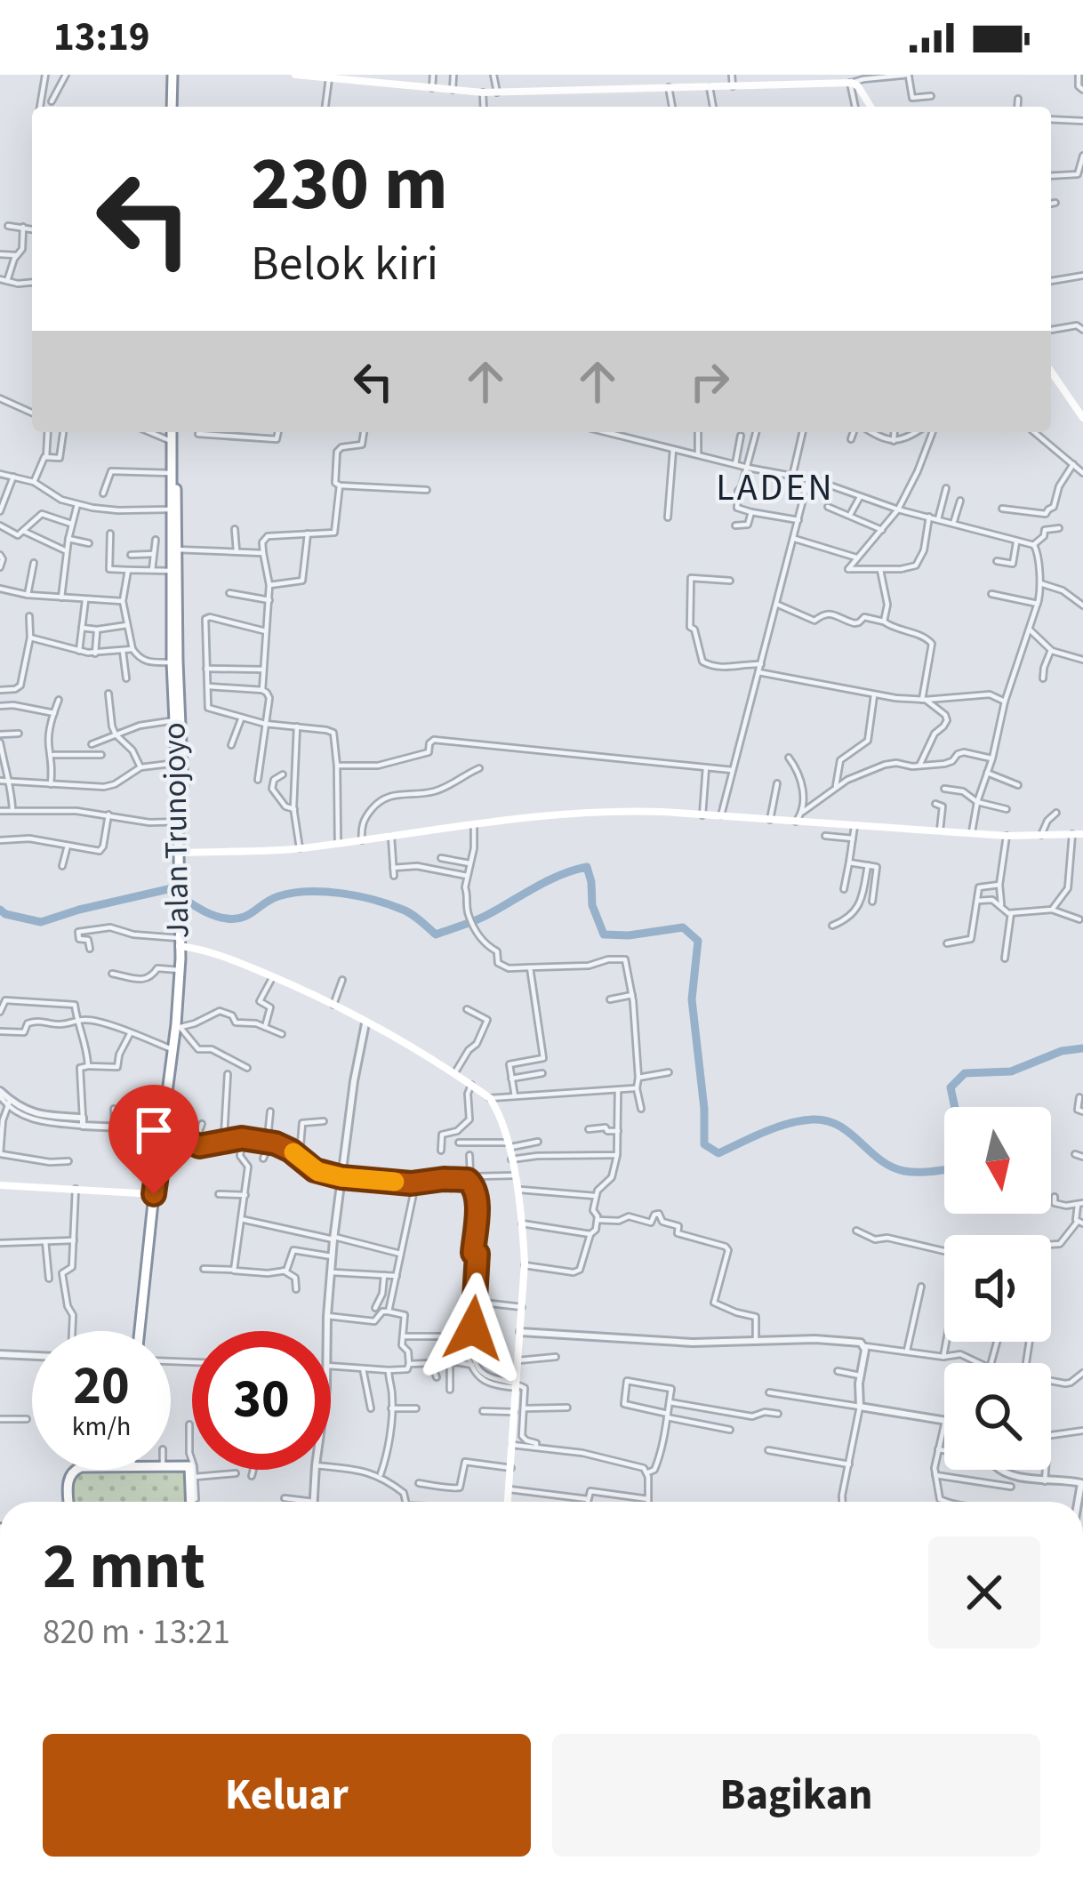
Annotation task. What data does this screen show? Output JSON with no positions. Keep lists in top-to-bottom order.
{
  "streets": {
    "main road": ["Jalan Trunojoyo"]
  },
  "districts": ["LADEN"],
  "north": "bottom",
  "page": {
    "status": "13:19",
    "turn": ["230 m", "Belok kiri"],
    "speed": "20 km/h",
    "limit": "30",
    "heading": ["2 mnt", "820 m · 13:21"],
    "buttons": ["Keluar", "Bagikan"]
  }
}
